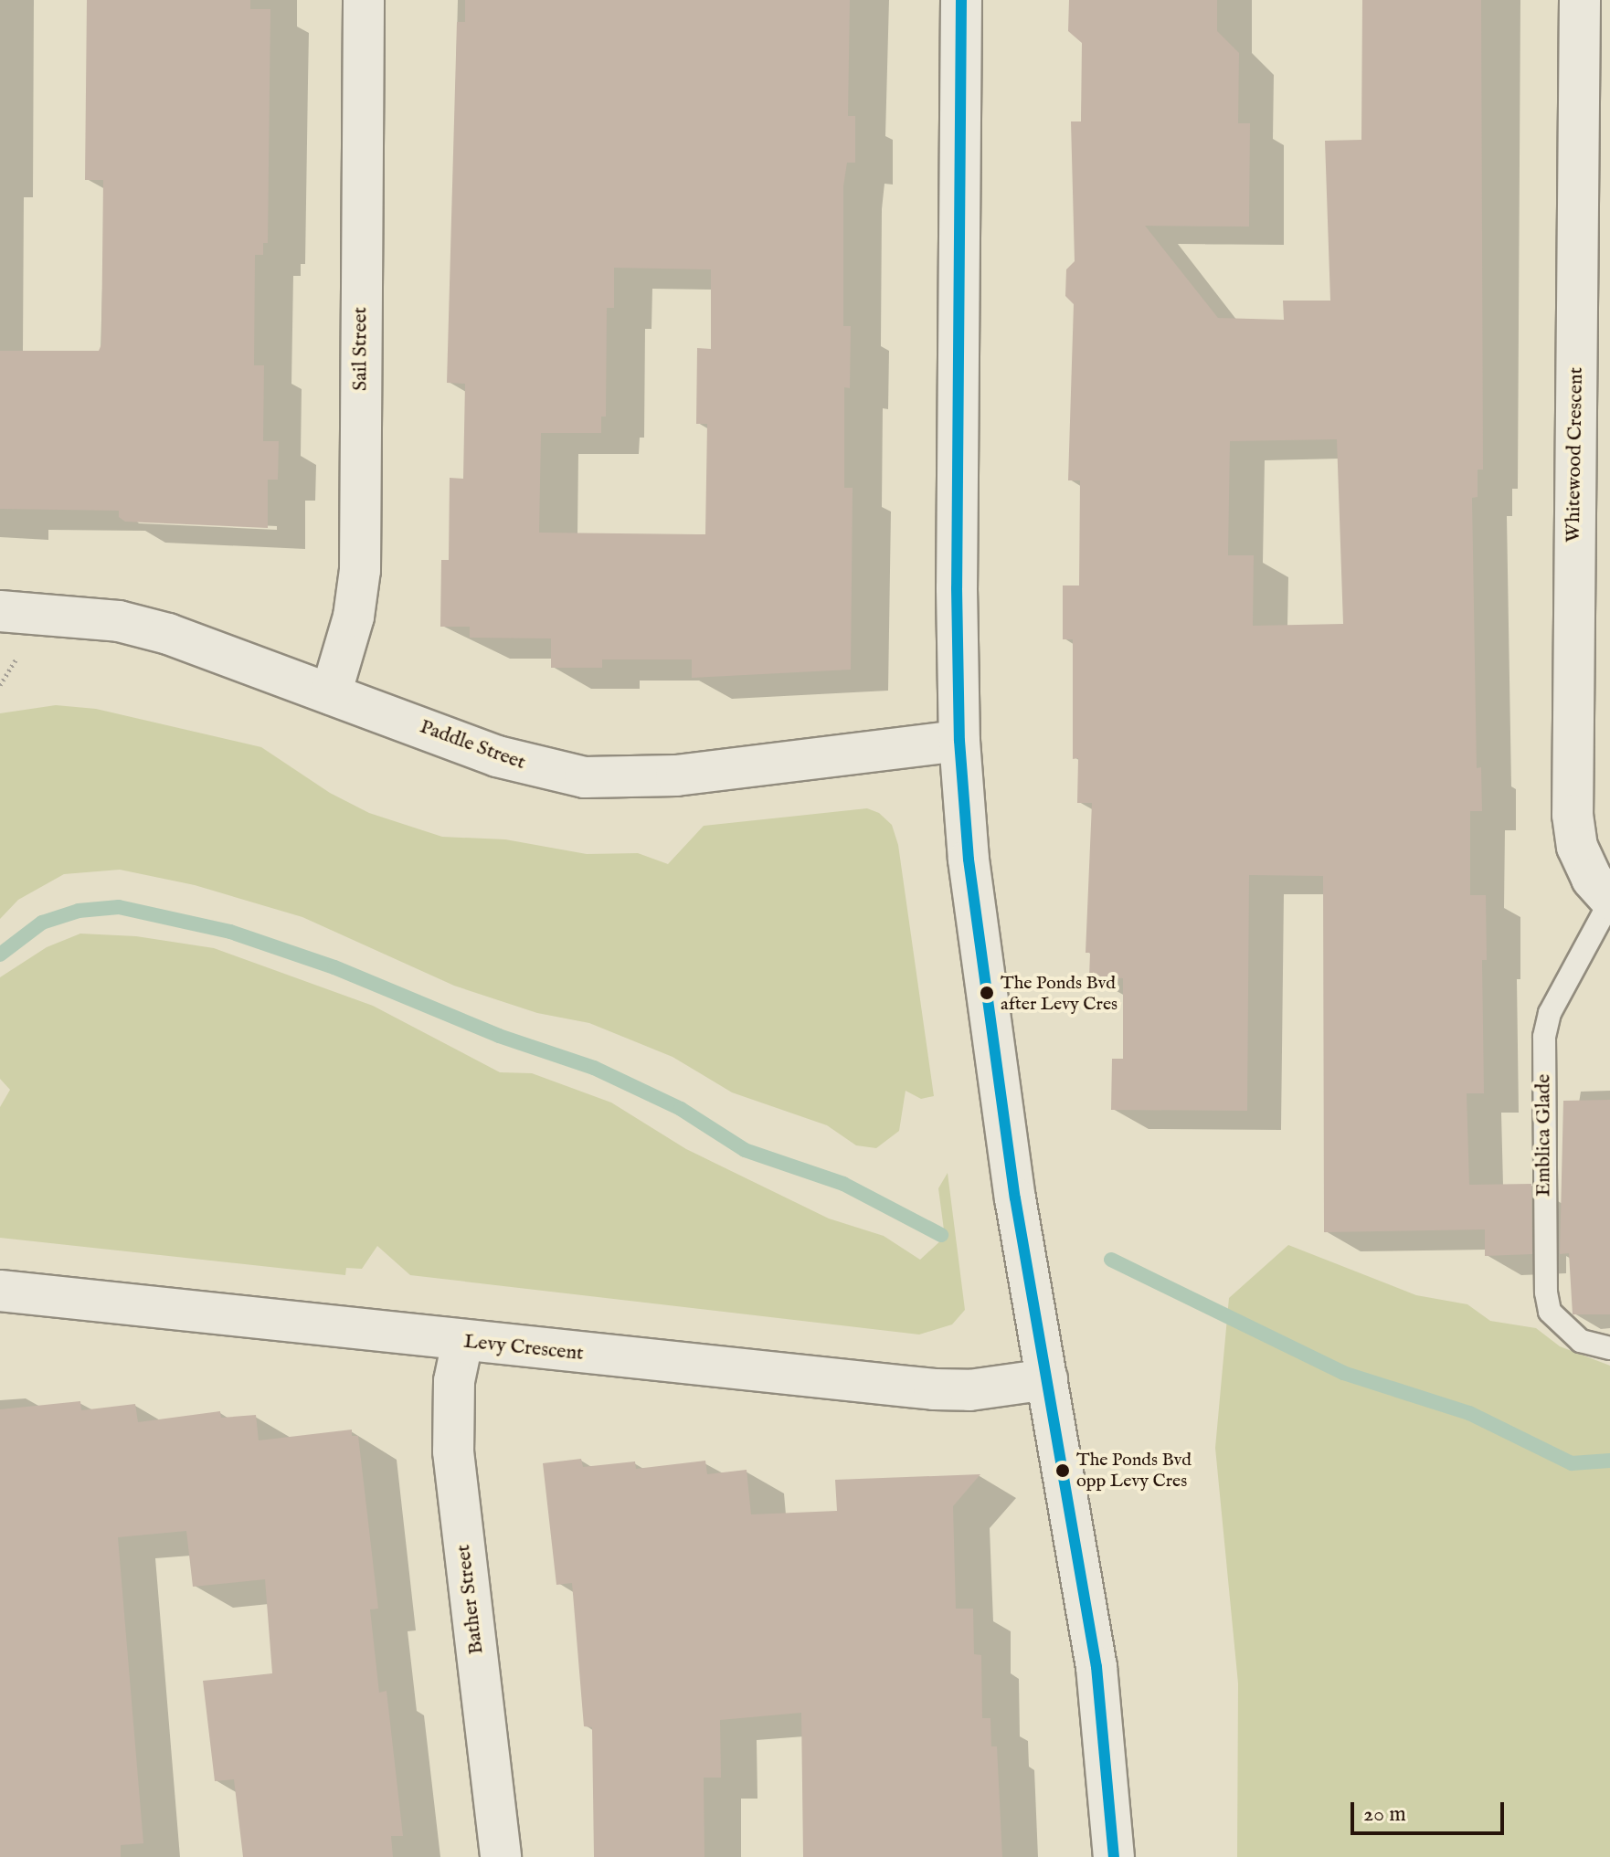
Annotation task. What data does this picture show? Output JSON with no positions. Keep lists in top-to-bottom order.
{
  "streets": {
    "street": [
      "Sail Street",
      "Whitewood Crescent",
      "Paddle Street",
      "Levy Crescent",
      "Bather Street"
    ],
    "lane": ["Emblica Glade"]
  },
  "crossings": [
    ["Sail Street", "Paddle Street"],
    ["Whitewood Crescent", "Emblica Glade"],
    ["Levy Crescent", "Bather Street"]
  ],
  "places": ["The Ponds Bvd after Levy Cres", "The Ponds Bvd opp Levy Cres"],
  "scale_bar": "20 m"
}
